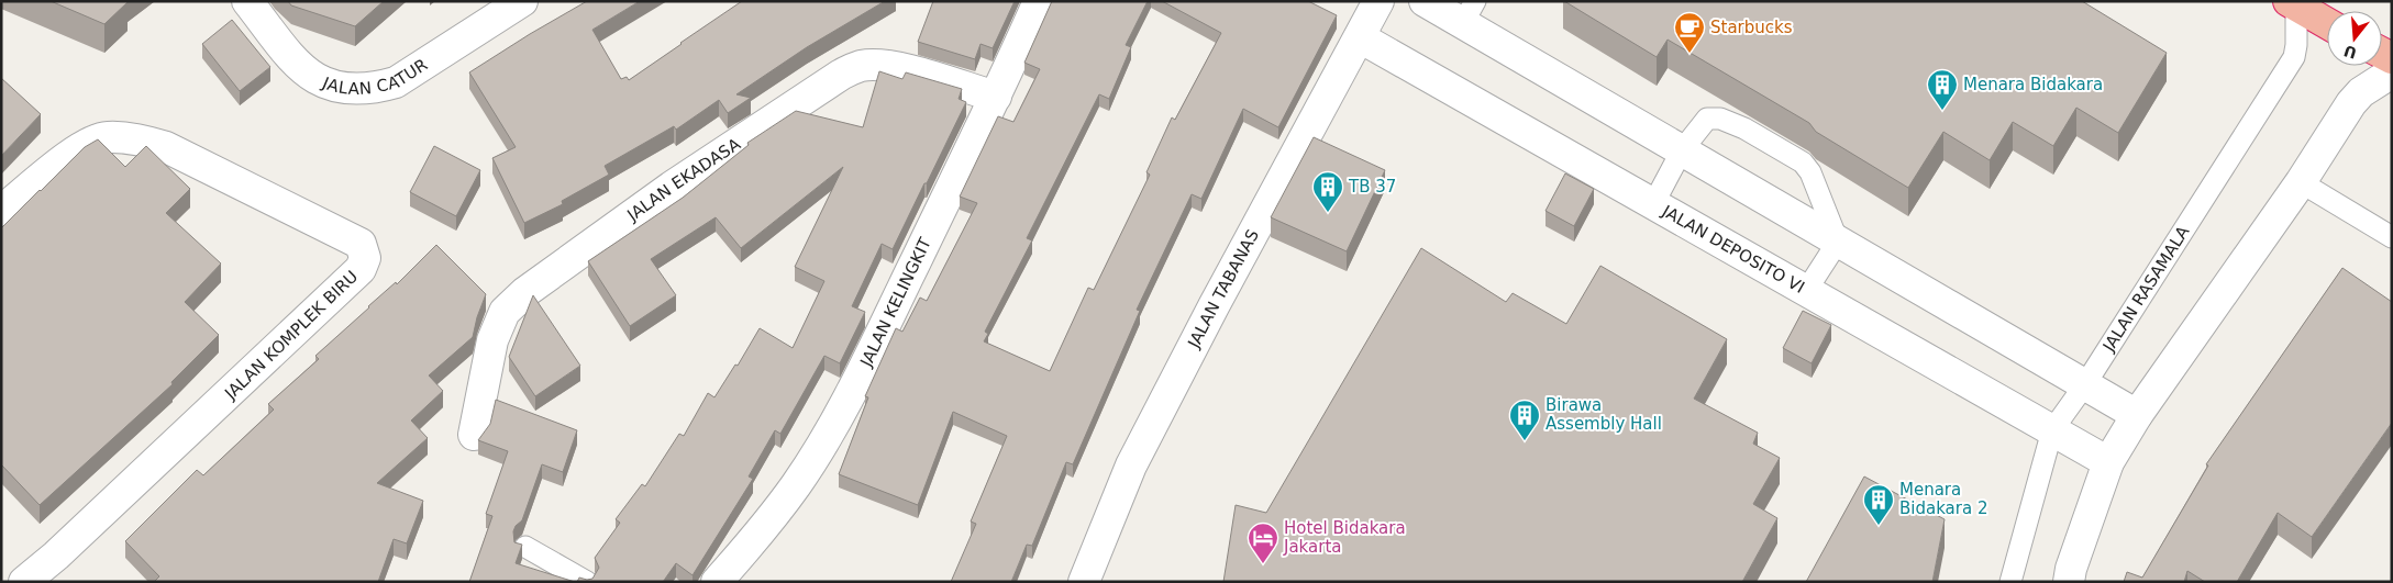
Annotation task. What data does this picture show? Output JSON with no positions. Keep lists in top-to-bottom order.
{
  "streets": {
    "street": [
      "JALAN CATUR",
      "JALAN EKADASA",
      "JALAN DEPOSITO VI",
      "JALAN TABANAS",
      "JALAN KELINGKIT",
      "JALAN KOMPLEK BIRU"
    ],
    "lane": ["JALAN RASAMALA"]
  },
  "crossings": [
    ["JALAN EKADASA", "JALAN KELINGKIT"],
    ["JALAN DEPOSITO VI", "JALAN TABANAS"],
    ["JALAN DEPOSITO VI", "JALAN RASAMALA"]
  ],
  "places": {
    "cafe": ["Starbucks"],
    "building": [
      "Menara Bidakara",
      "TB 37",
      "Birawa Assembly Hall",
      "Menara Bidakara 2"
    ],
    "hotel": ["Hotel Bidakara Jakarta"]
  },
  "north": "bottom"
}
